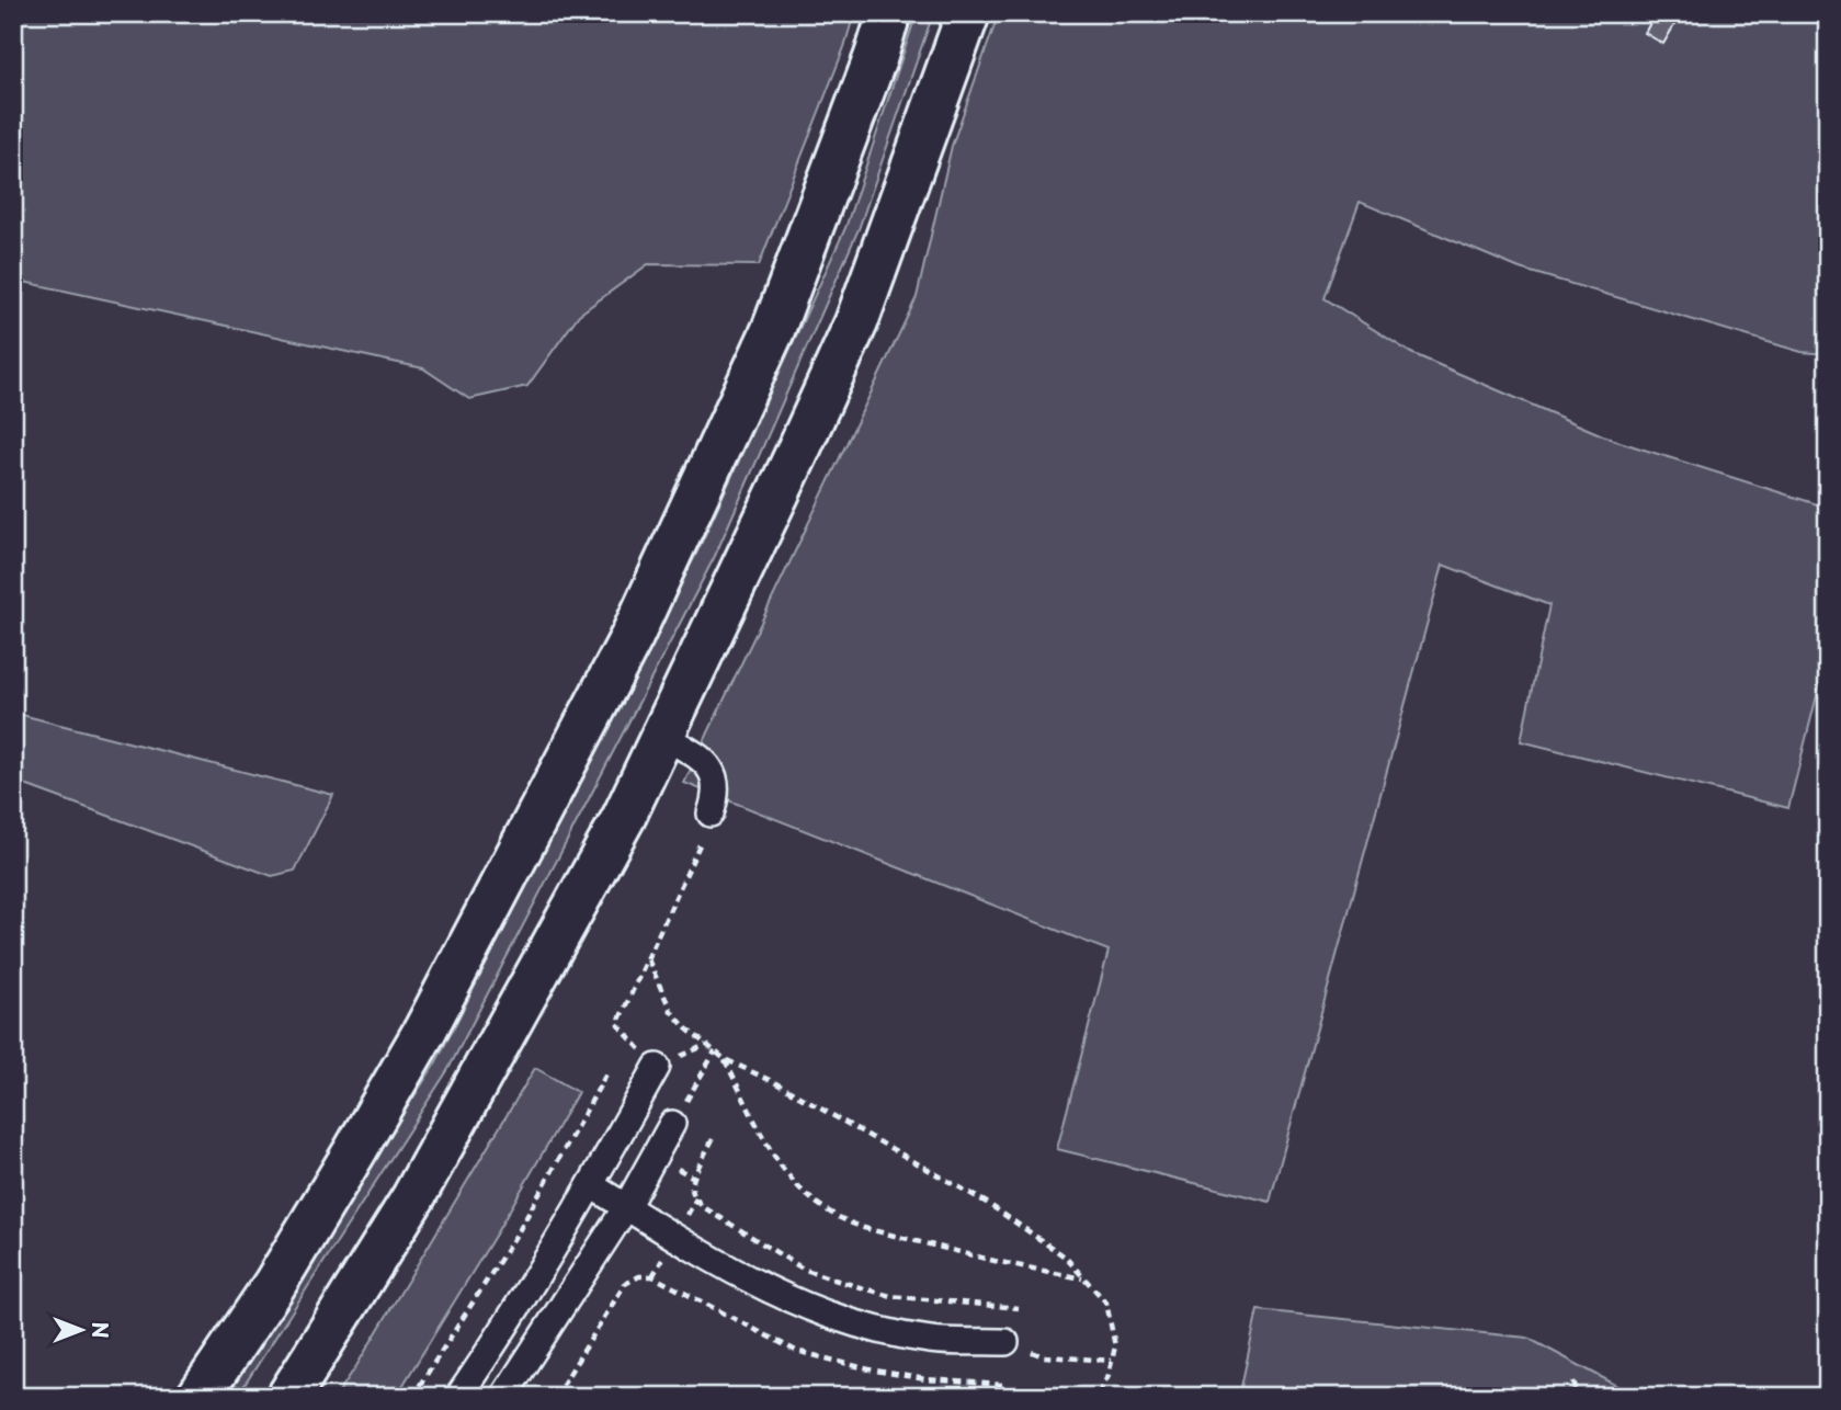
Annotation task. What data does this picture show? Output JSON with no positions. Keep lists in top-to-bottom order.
{
  "north": "right"
}
